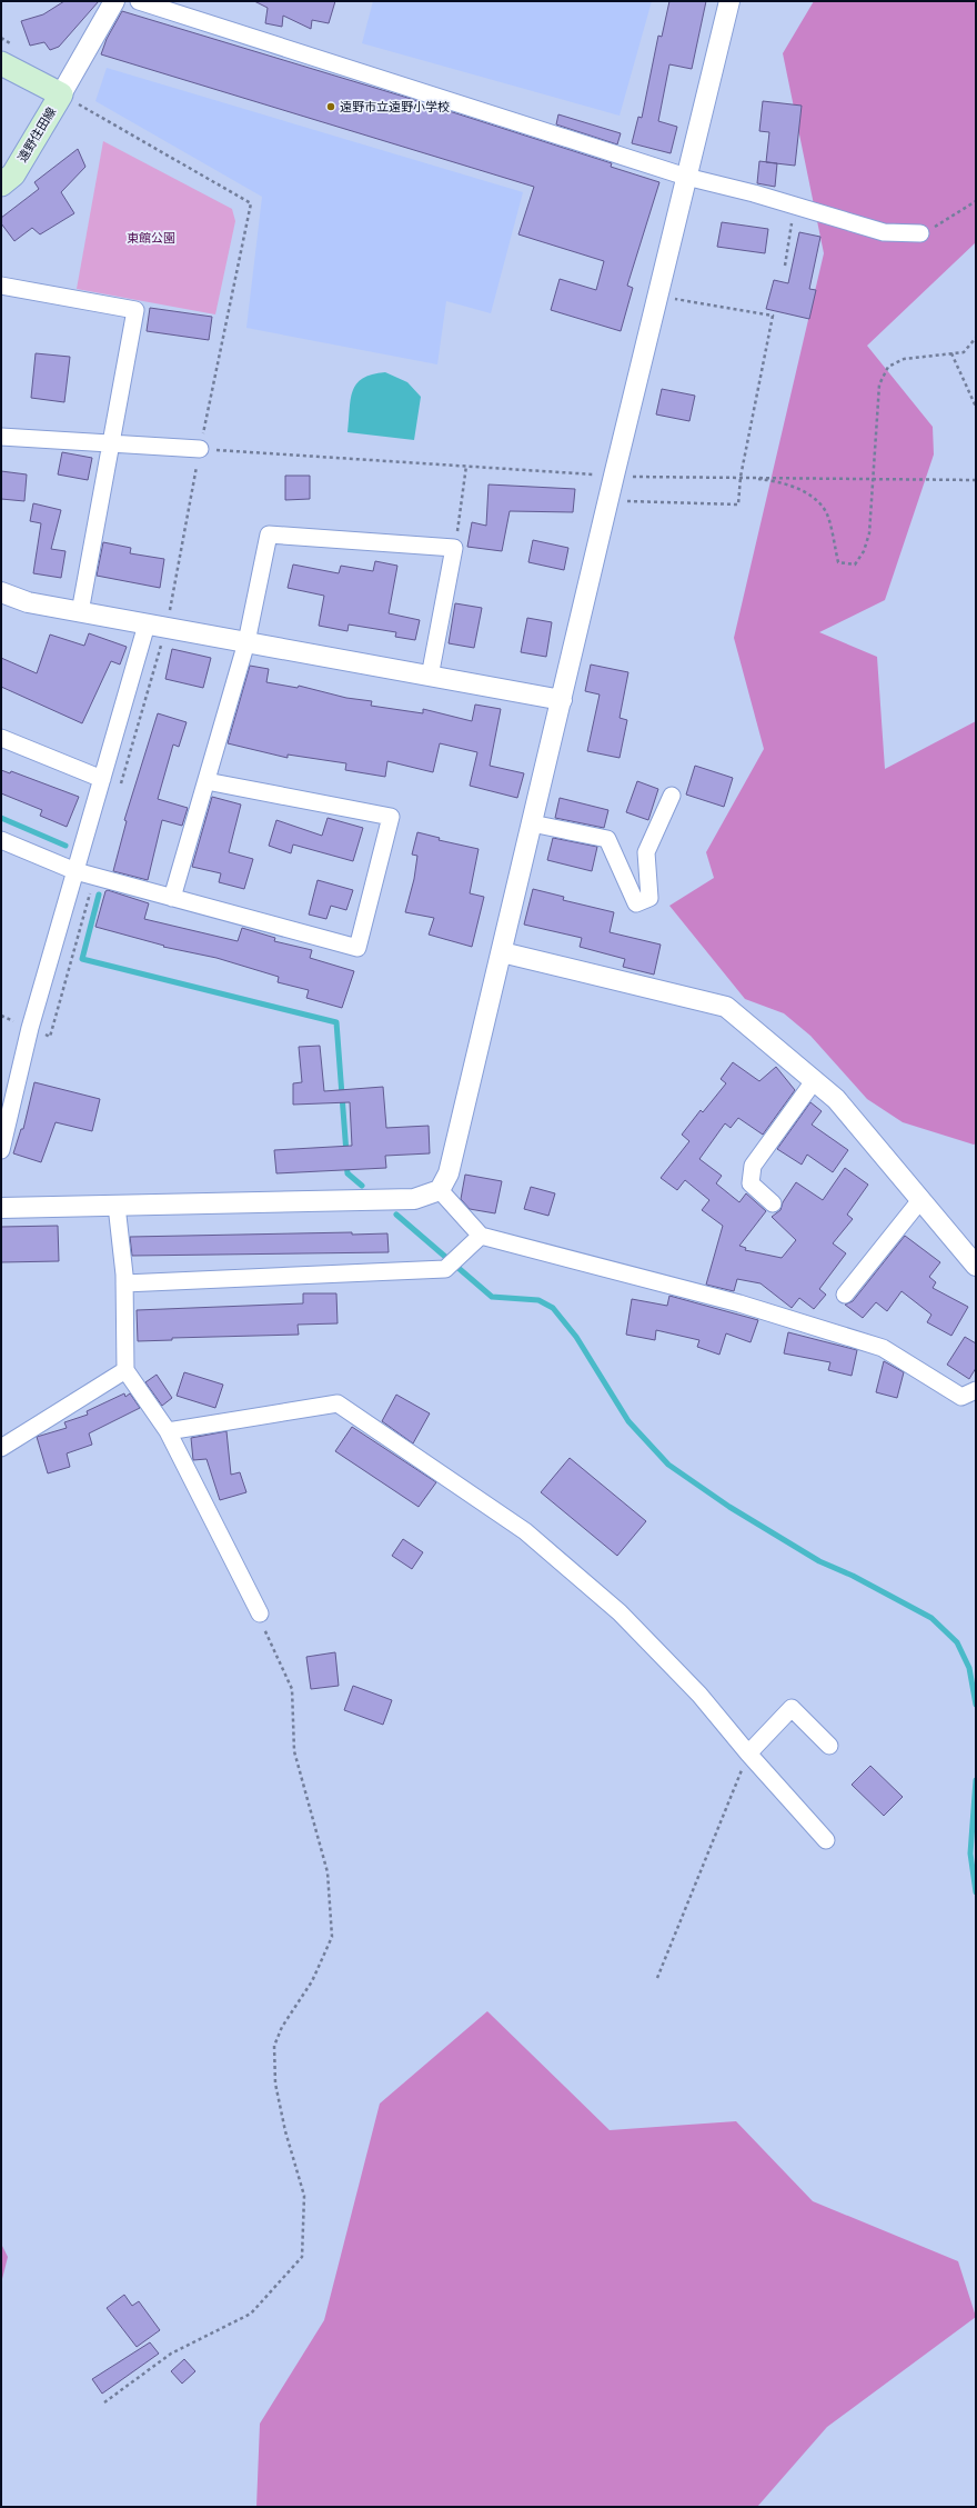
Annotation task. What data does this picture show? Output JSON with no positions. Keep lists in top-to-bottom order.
{
  "streets": {
    "main road": ["遠野住田線"]
  },
  "parks": ["東館公園"],
  "places": ["遠野市立遠野小学校"]
}
